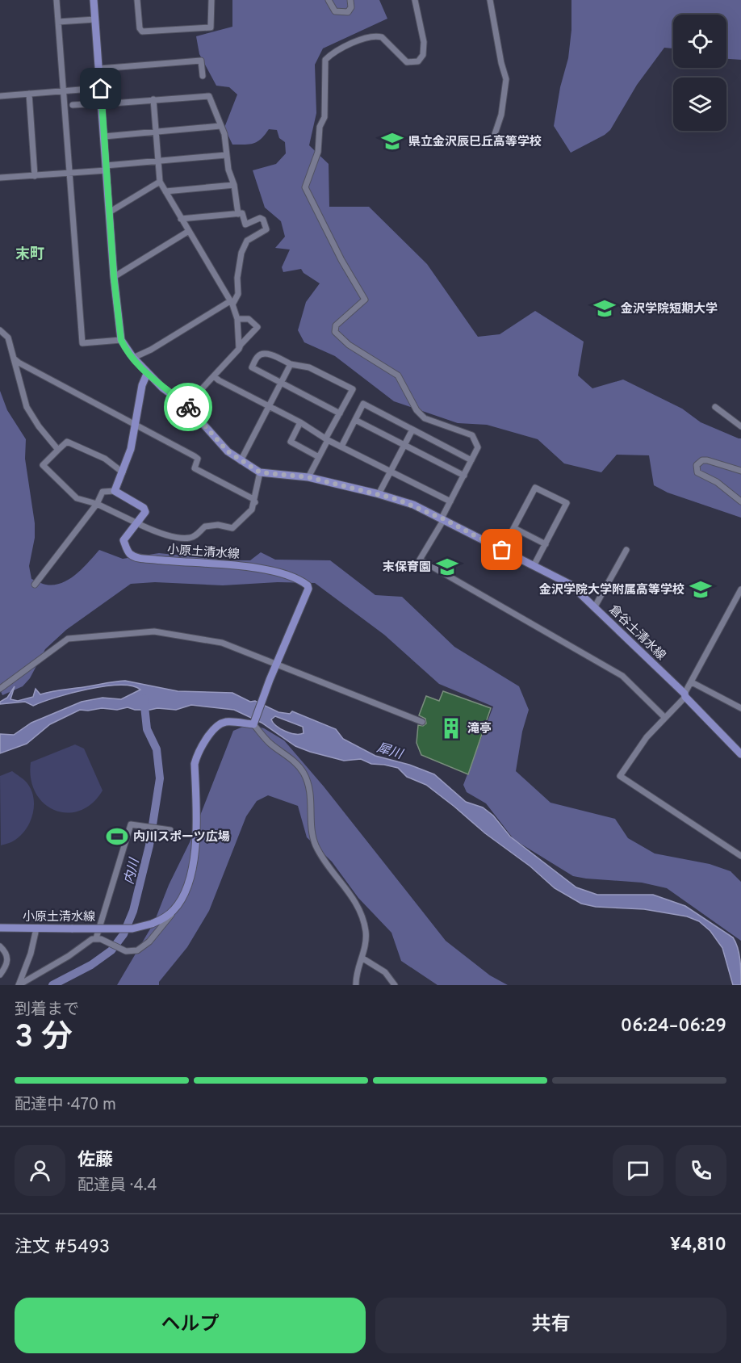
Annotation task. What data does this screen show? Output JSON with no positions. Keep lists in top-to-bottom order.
{
  "streets": {
    "main road": ["小原土清水線", "倉谷土清水線"]
  },
  "districts": ["末町"],
  "water": ["犀川", "内川"],
  "places": {
    "school or university": [
      "県立金沢辰巳丘高等学校",
      "金沢学院短期大学",
      "末保育園",
      "金沢学院大学附属高等学校"
    ],
    "building": ["滝亭"],
    "sports": ["内川スポーツ広場"]
  },
  "page": {
    "heading": ["3 分", "到着まで", "06:24–06:29"],
    "panel": [
      "佐藤",
      "配達員 · 4.4",
      "注文 #5493",
      "¥4,810"
    ],
    "bar": "配達中 · 470 m",
    "buttons": ["ヘルプ", "共有"]
  }
}
